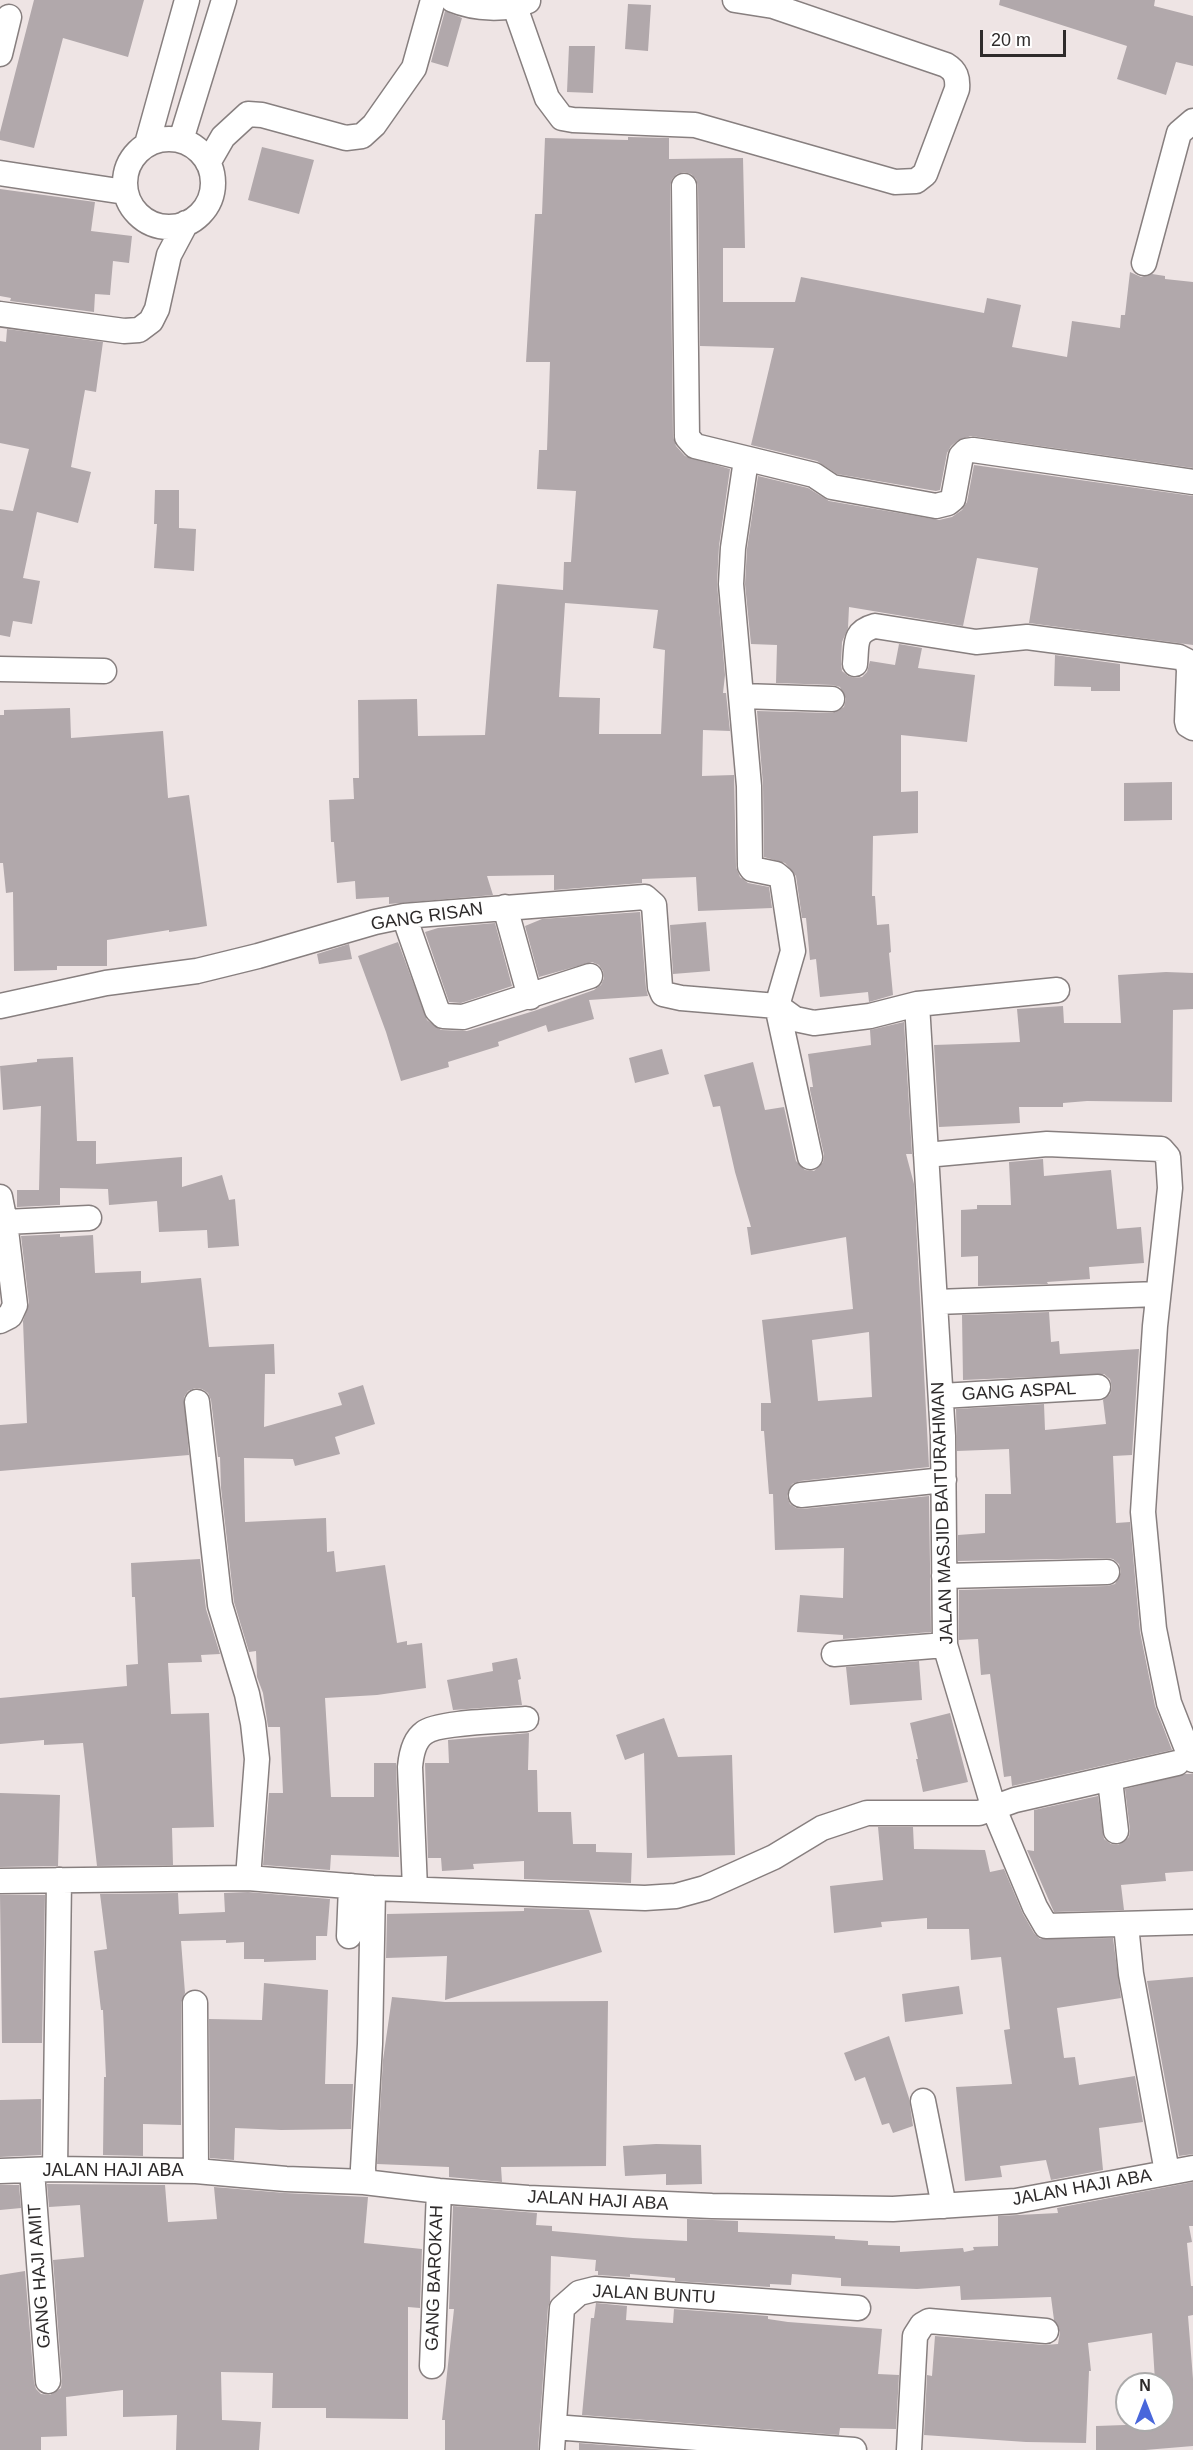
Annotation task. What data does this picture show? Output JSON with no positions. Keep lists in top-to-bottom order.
{
  "streets": {
    "street": [
      "GANG RISAN",
      "GANG ASPAL",
      "JALAN MASJID BAITURAHMAN",
      "JALAN HAJI ABA",
      "GANG HAJI AMIT",
      "GANG BAROKAH",
      "JALAN BUNTU"
    ]
  },
  "crossings": [
    ["GANG ASPAL", "JALAN MASJID BAITURAHMAN"],
    ["JALAN HAJI ABA", "GANG HAJI AMIT"],
    ["JALAN HAJI ABA", "GANG BAROKAH"]
  ],
  "scale_bar": "20 m",
  "north": "top"
}
